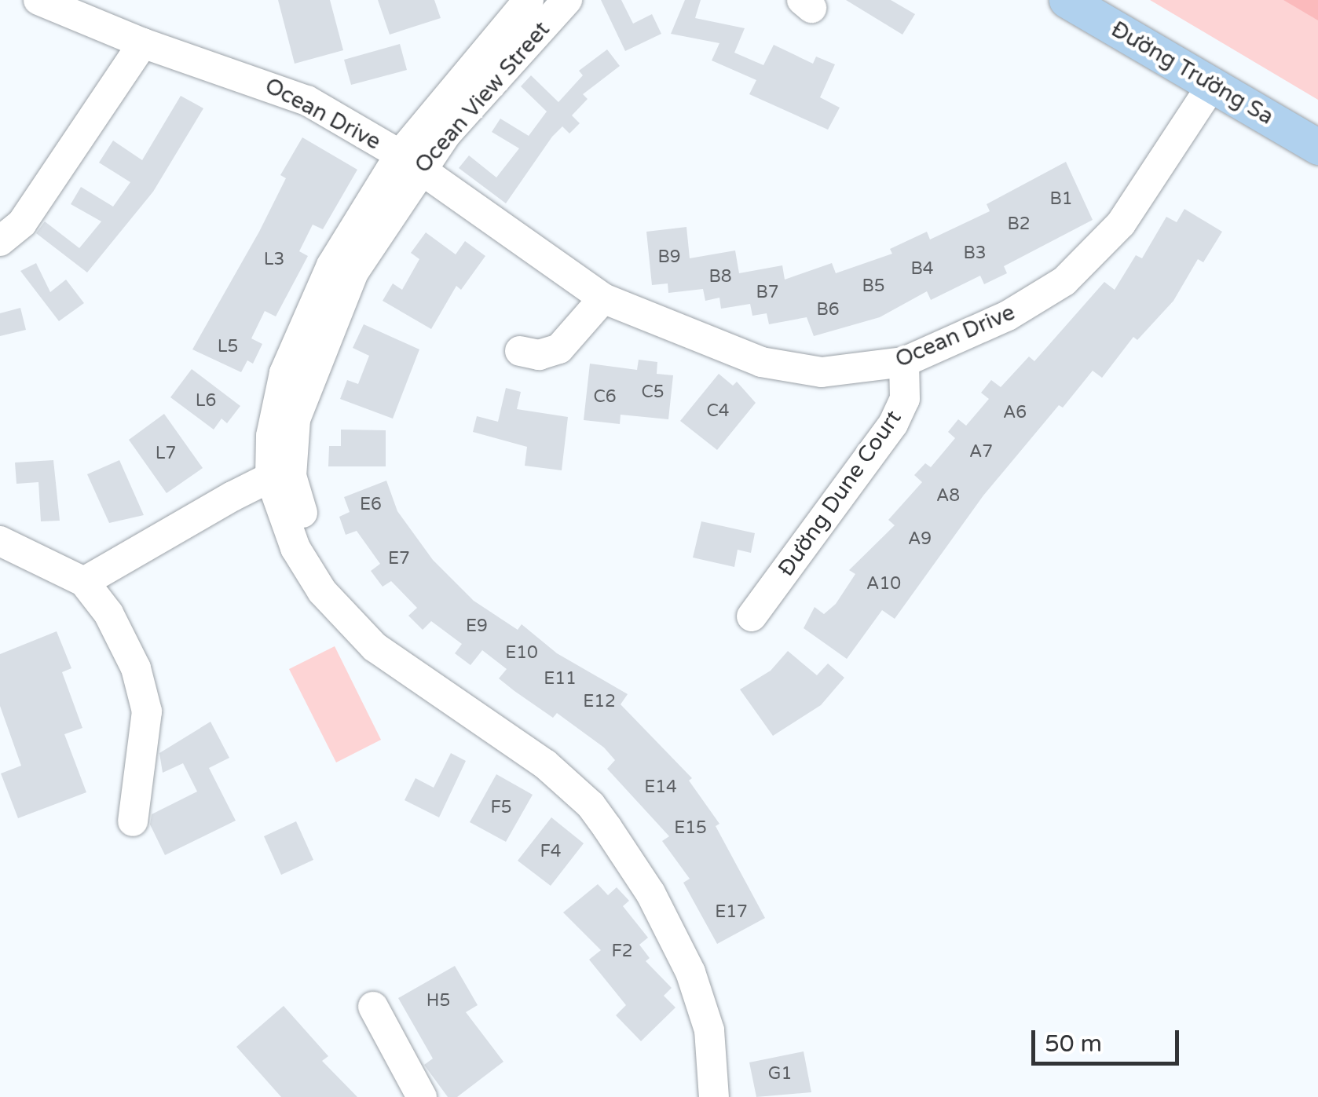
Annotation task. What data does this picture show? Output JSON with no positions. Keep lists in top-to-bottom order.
{
  "streets": {
    "main road": ["Đường Trường Sa"],
    "street": ["Ocean View Street", "Ocean Drive", "Đường Dune Court"]
  },
  "crossings": [
    ["Đường Trường Sa", "Ocean Drive"],
    ["Ocean View Street", "Ocean Drive"],
    ["Ocean Drive", "Đường Dune Court"]
  ],
  "house_numbers": [
    "B1",
    "B2",
    "B3",
    "B9",
    "L3",
    "B4",
    "B8",
    "B5",
    "B7",
    "B6",
    "L5",
    "C5",
    "C6",
    "L6",
    "C4",
    "A6",
    "A7",
    "L7",
    "A8",
    "E6",
    "A9",
    "E7",
    "A10",
    "E9",
    "E10",
    "E11",
    "E12",
    "E14",
    "F5",
    "E15",
    "F4",
    "E17",
    "F2",
    "H5",
    "G1"
  ],
  "scale_bar": "50 m"
}
